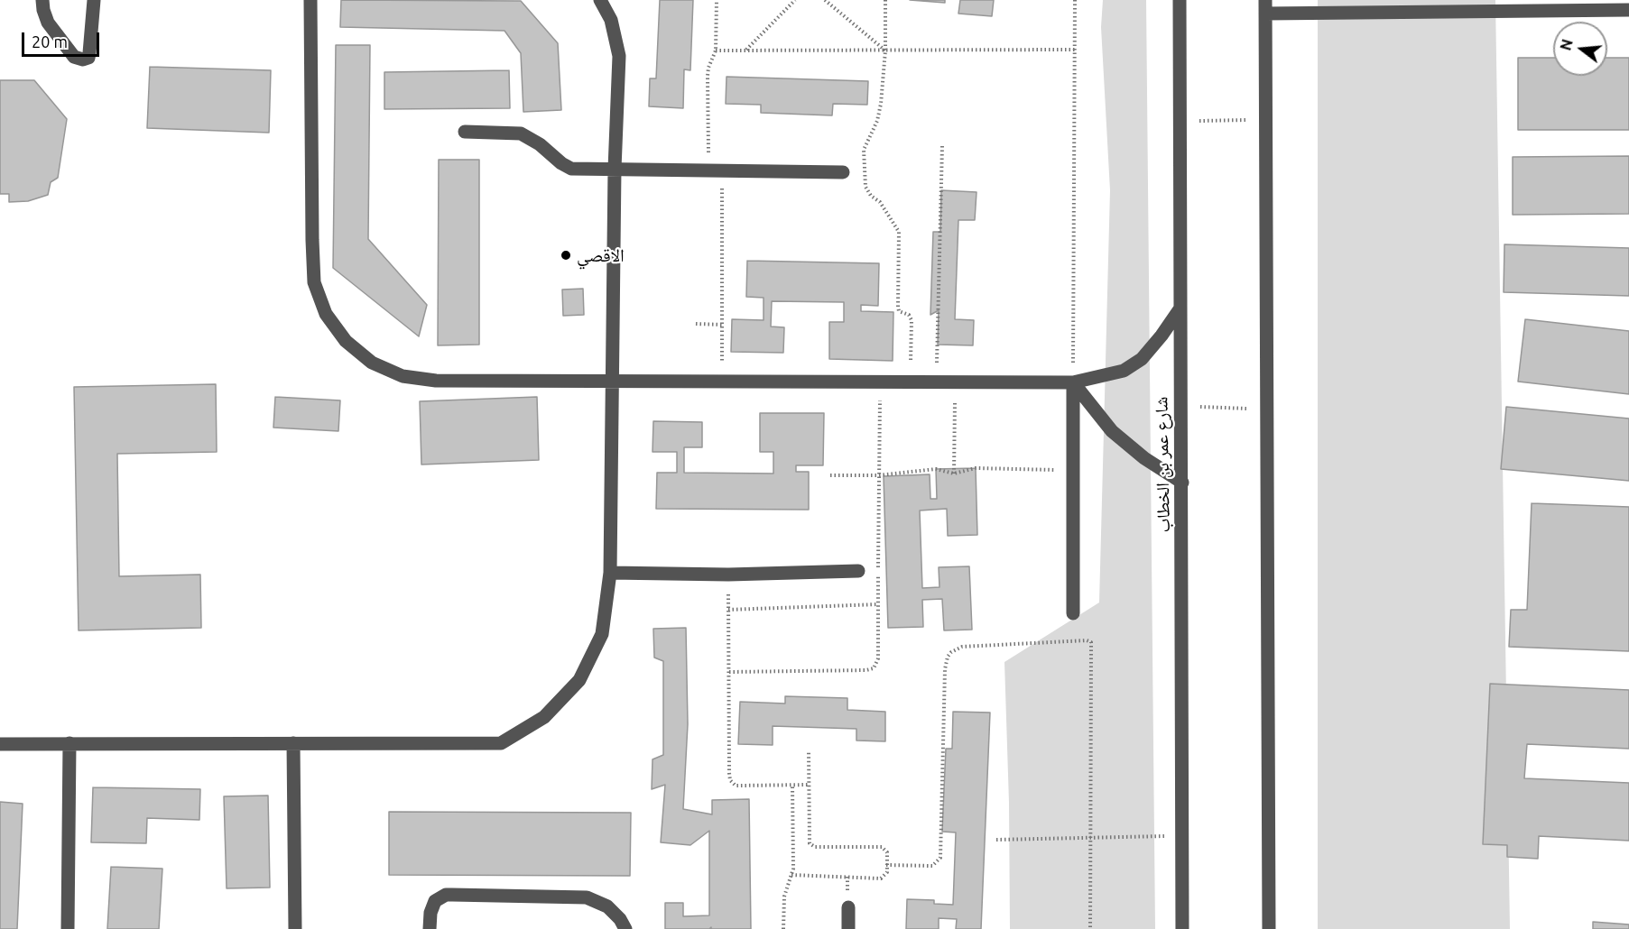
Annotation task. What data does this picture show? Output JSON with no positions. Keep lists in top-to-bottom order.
{
  "streets": {
    "street": ["شارع عمر بن الخطاب"]
  },
  "places": ["الاقصي"],
  "scale_bar": "20 m",
  "north": "left"
}
